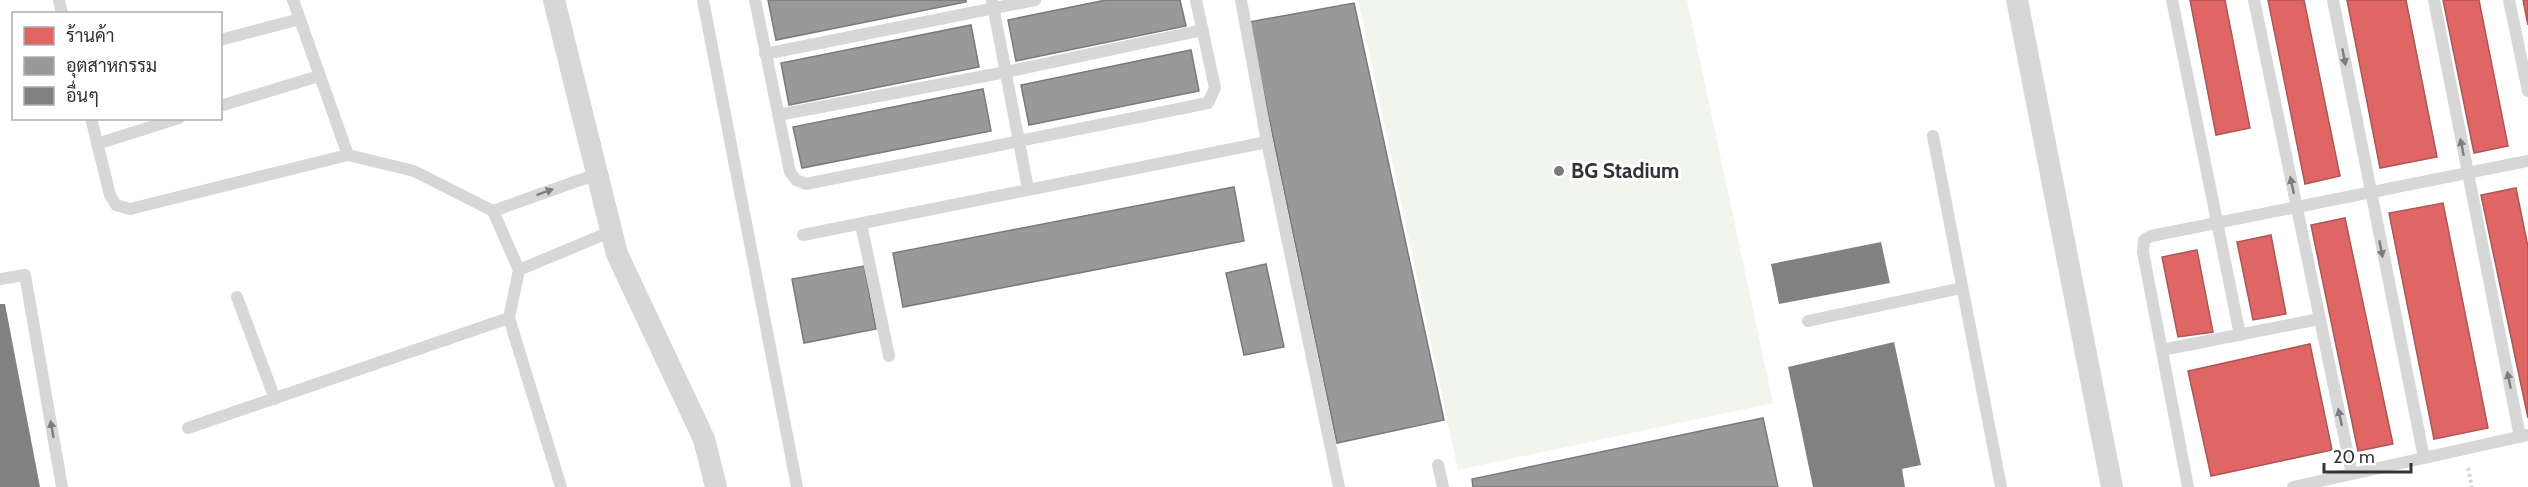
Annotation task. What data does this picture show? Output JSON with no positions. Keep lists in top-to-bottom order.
{
  "places": ["BG Stadium"],
  "legend": ["ร้านค้า", "อุตสาหกรรม", "อื่นๆ"],
  "scale_bar": "20 m"
}
